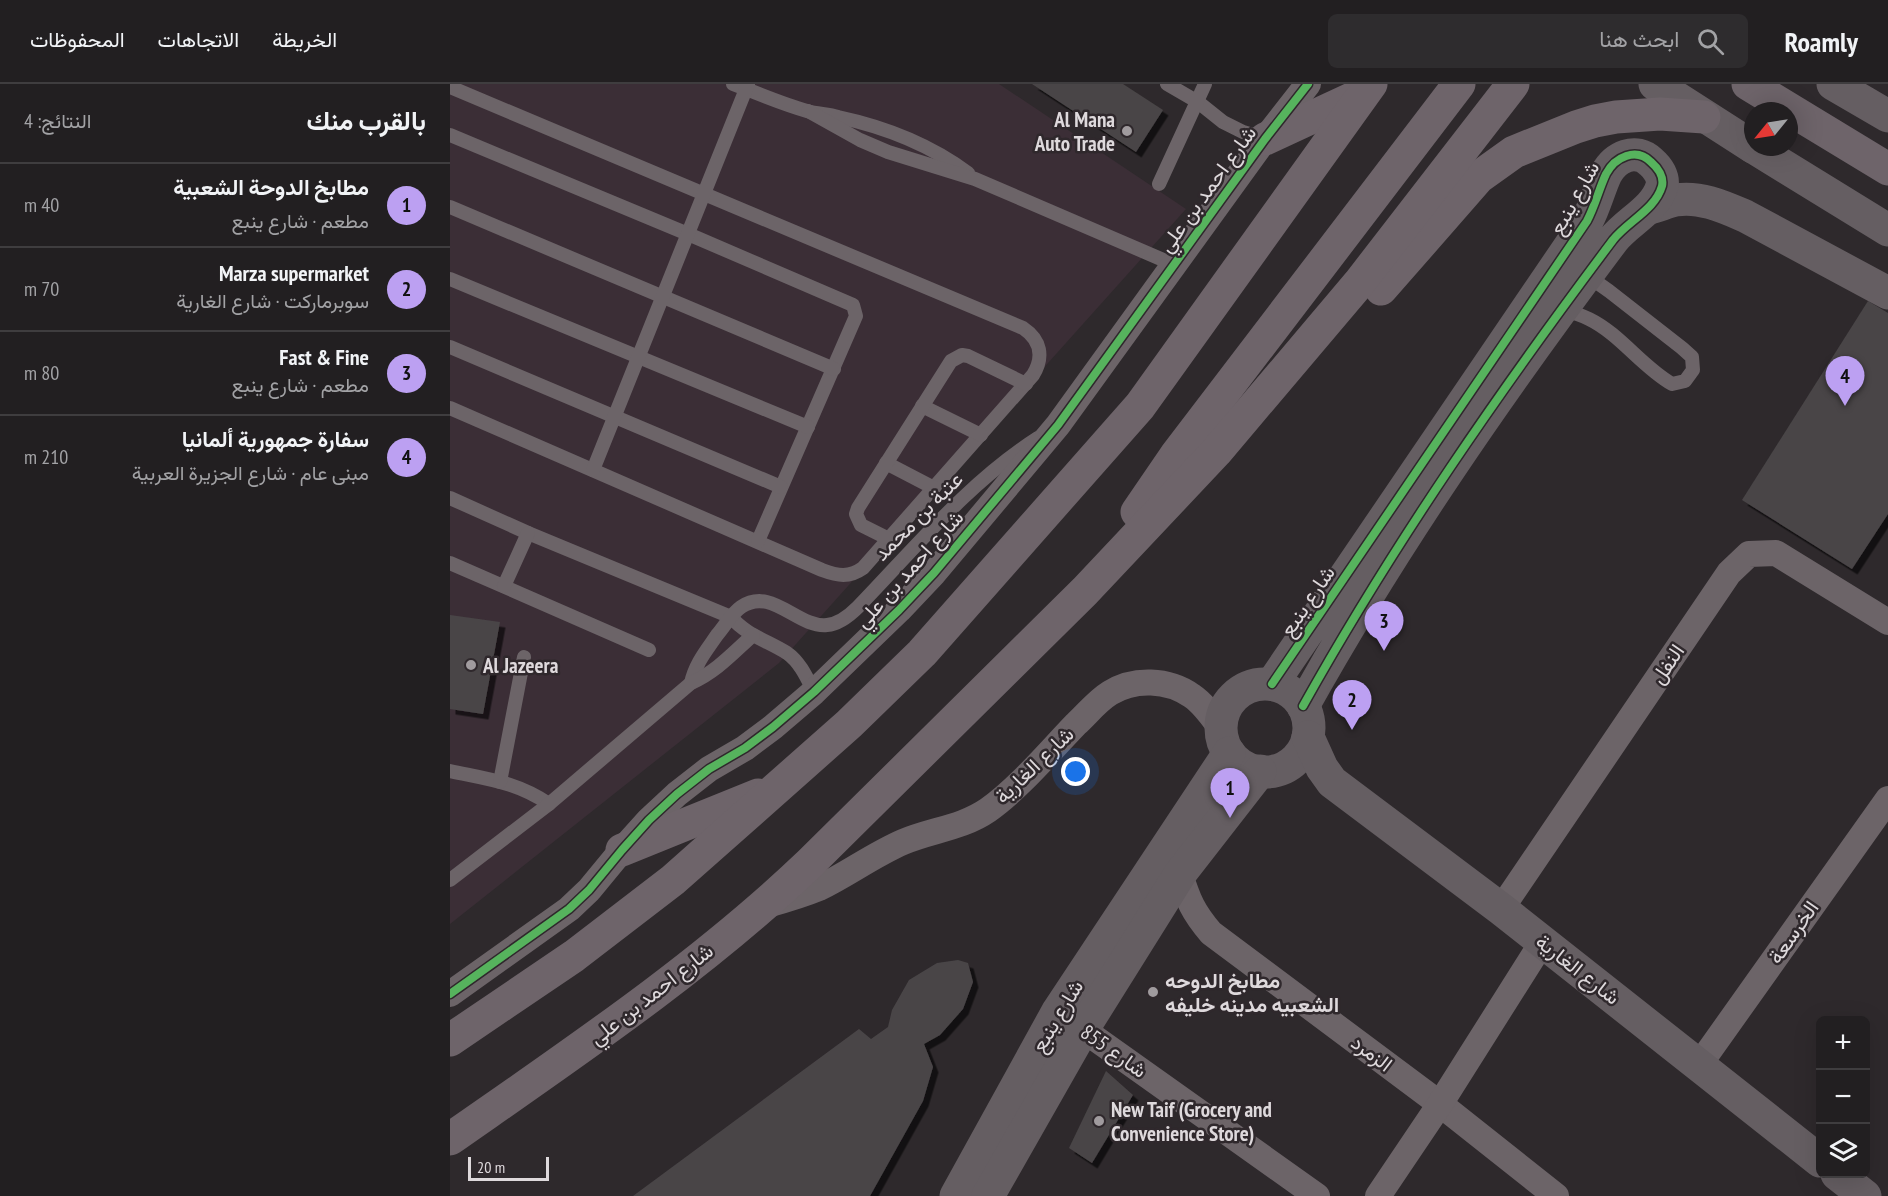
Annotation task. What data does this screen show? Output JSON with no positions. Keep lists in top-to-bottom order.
{
  "streets": {
    "main road": ["شارع احمد بن علي"],
    "street": [
      "شارع ينبع",
      "النفل",
      "شارع الغارية",
      "الخرسعة",
      "شارع 855",
      "الزمرد"
    ],
    "lane": ["عتبة بن محمد"]
  },
  "crossings": [
    ["شارع احمد بن علي", "عتبة بن محمد"],
    ["شارع احمد بن علي", "شارع الغارية"],
    ["شارع ينبع", "شارع الغارية"],
    ["شارع ينبع", "شارع 855"],
    ["شارع ينبع", "الزمرد"],
    ["النفل", "شارع الغارية"],
    ["شارع الغارية", "الخرسعة"]
  ],
  "places": [
    "Al Mana Auto Trade",
    "Al Jazeera",
    "مطابخ الدوحه الشعبيه مدينه خليفه",
    "New Taif (Grocery and Convenience Store)"
  ],
  "scale_bar": "20 m",
  "north": "bottom left",
  "page": {
    "header": "Roamly",
    "search": "ابحث هنا",
    "nav": ["الخريطة", "الاتجاهات", "المحفوظات"],
    "heading": ["بالقرب منك", "النتائج: 4"],
    "list": [
      {
        "mark": "1",
        "name": "مطابخ الدوحة الشعبية",
        "note": "مطعم · شارع ينبع",
        "value": "40 m"
      },
      {
        "mark": "2",
        "name": "Marza supermarket",
        "note": "سوبرماركت · شارع الغارية",
        "value": "70 m"
      },
      {
        "mark": "3",
        "name": "Fast & Fine",
        "note": "مطعم · شارع ينبع",
        "value": "80 m"
      },
      {
        "mark": "4",
        "name": "سفارة جمهورية ألمانيا",
        "note": "مبنى عام · شارع الجزيرة العربية",
        "value": "210 m"
      }
    ],
    "pins": [
      "4",
      "3",
      "2",
      "1"
    ],
    "map_buttons": ["+", "−"],
    "scale": "20 m"
  }
}
